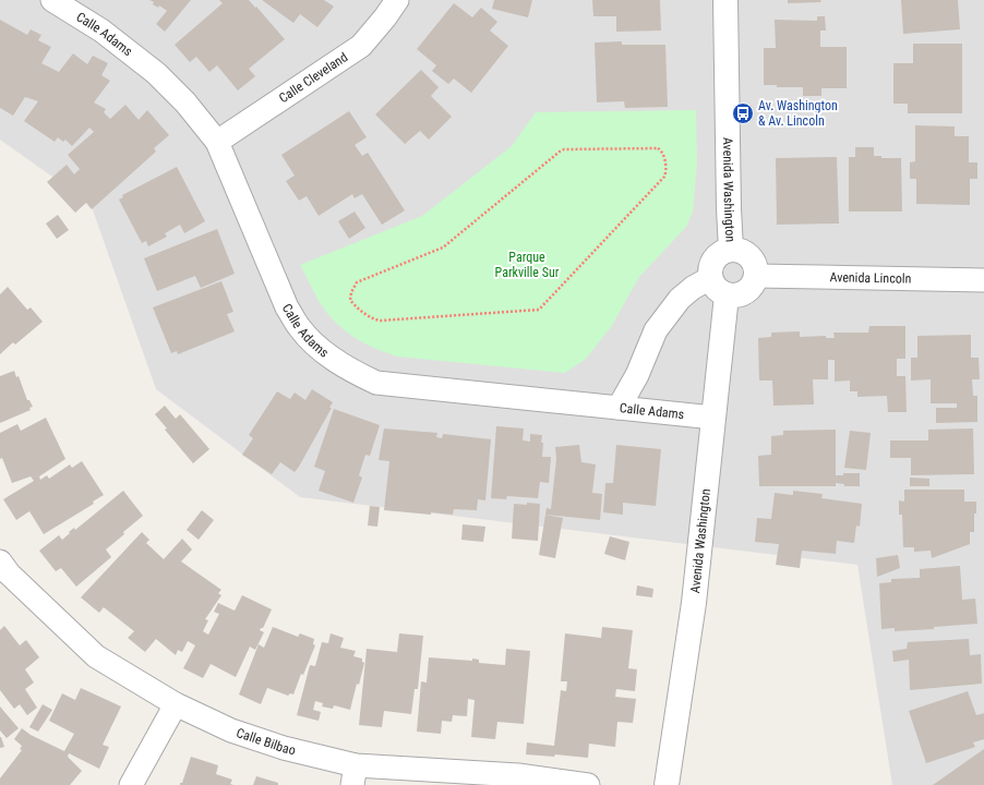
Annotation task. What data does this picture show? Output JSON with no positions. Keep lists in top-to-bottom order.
{
  "streets": {
    "street": [
      "Calle Adams",
      "Calle Cleveland",
      "Avenida Washington",
      "Avenida Lincoln",
      "Calle Bilbao"
    ]
  },
  "crossings": [
    ["Calle Adams", "Calle Cleveland"],
    ["Calle Adams", "Avenida Washington"],
    ["Avenida Washington", "Avenida Lincoln"]
  ],
  "parks": ["Parque Parkville Sur"],
  "places": {
    "bus stop": ["Av. Washington & Av. Lincoln"]
  }
}
